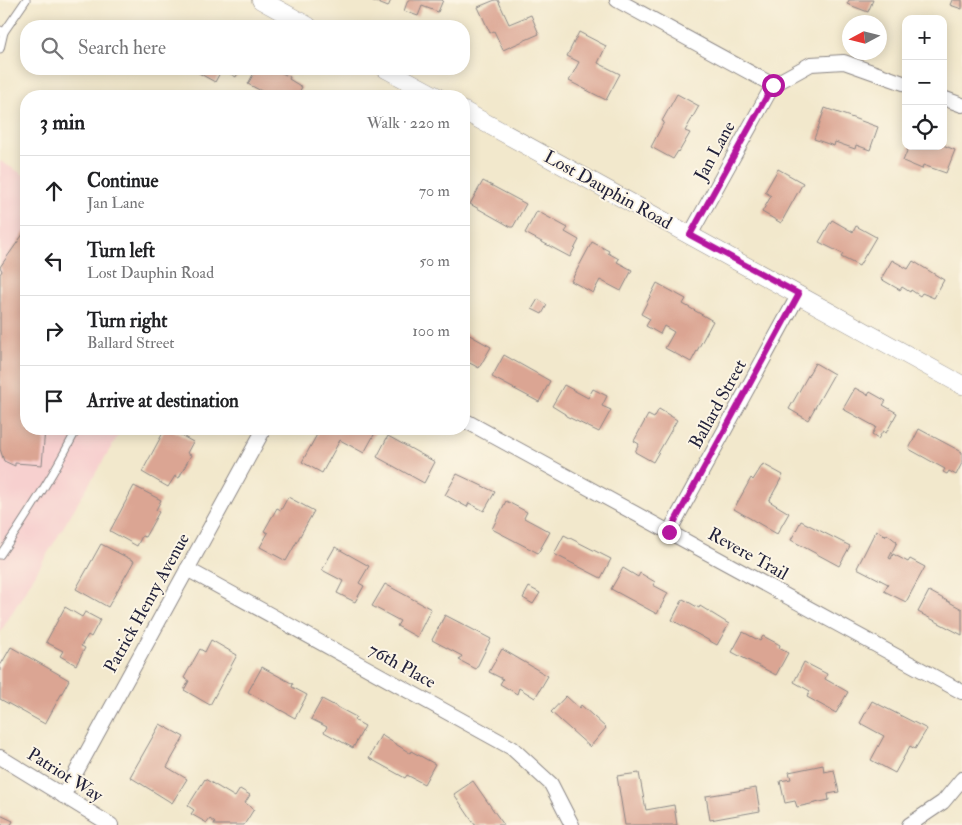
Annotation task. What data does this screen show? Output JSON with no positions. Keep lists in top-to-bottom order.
{
  "streets": {
    "street": [
      "Jan Lane",
      "Lost Dauphin Road",
      "Ballard Street",
      "Revere Trail",
      "Patrick Henry Avenue",
      "76th Place",
      "Patriot Way"
    ]
  },
  "crossings": [
    ["Jan Lane", "Lost Dauphin Road"],
    ["Lost Dauphin Road", "Ballard Street"],
    ["Ballard Street", "Revere Trail"],
    ["Patrick Henry Avenue", "76th Place"],
    ["Patrick Henry Avenue", "Patriot Way"]
  ],
  "north": "left",
  "page": {
    "map_buttons": ["+", "−"],
    "search": "Search here",
    "heading": ["3 min", "Walk · 220 m"],
    "list": [
      ["Continue", "Jan Lane", "70 m"],
      ["Turn left", "Lost Dauphin Road", "50 m"],
      ["Turn right", "Ballard Street", "100 m"],
      "Arrive at destination"
    ]
  }
}
